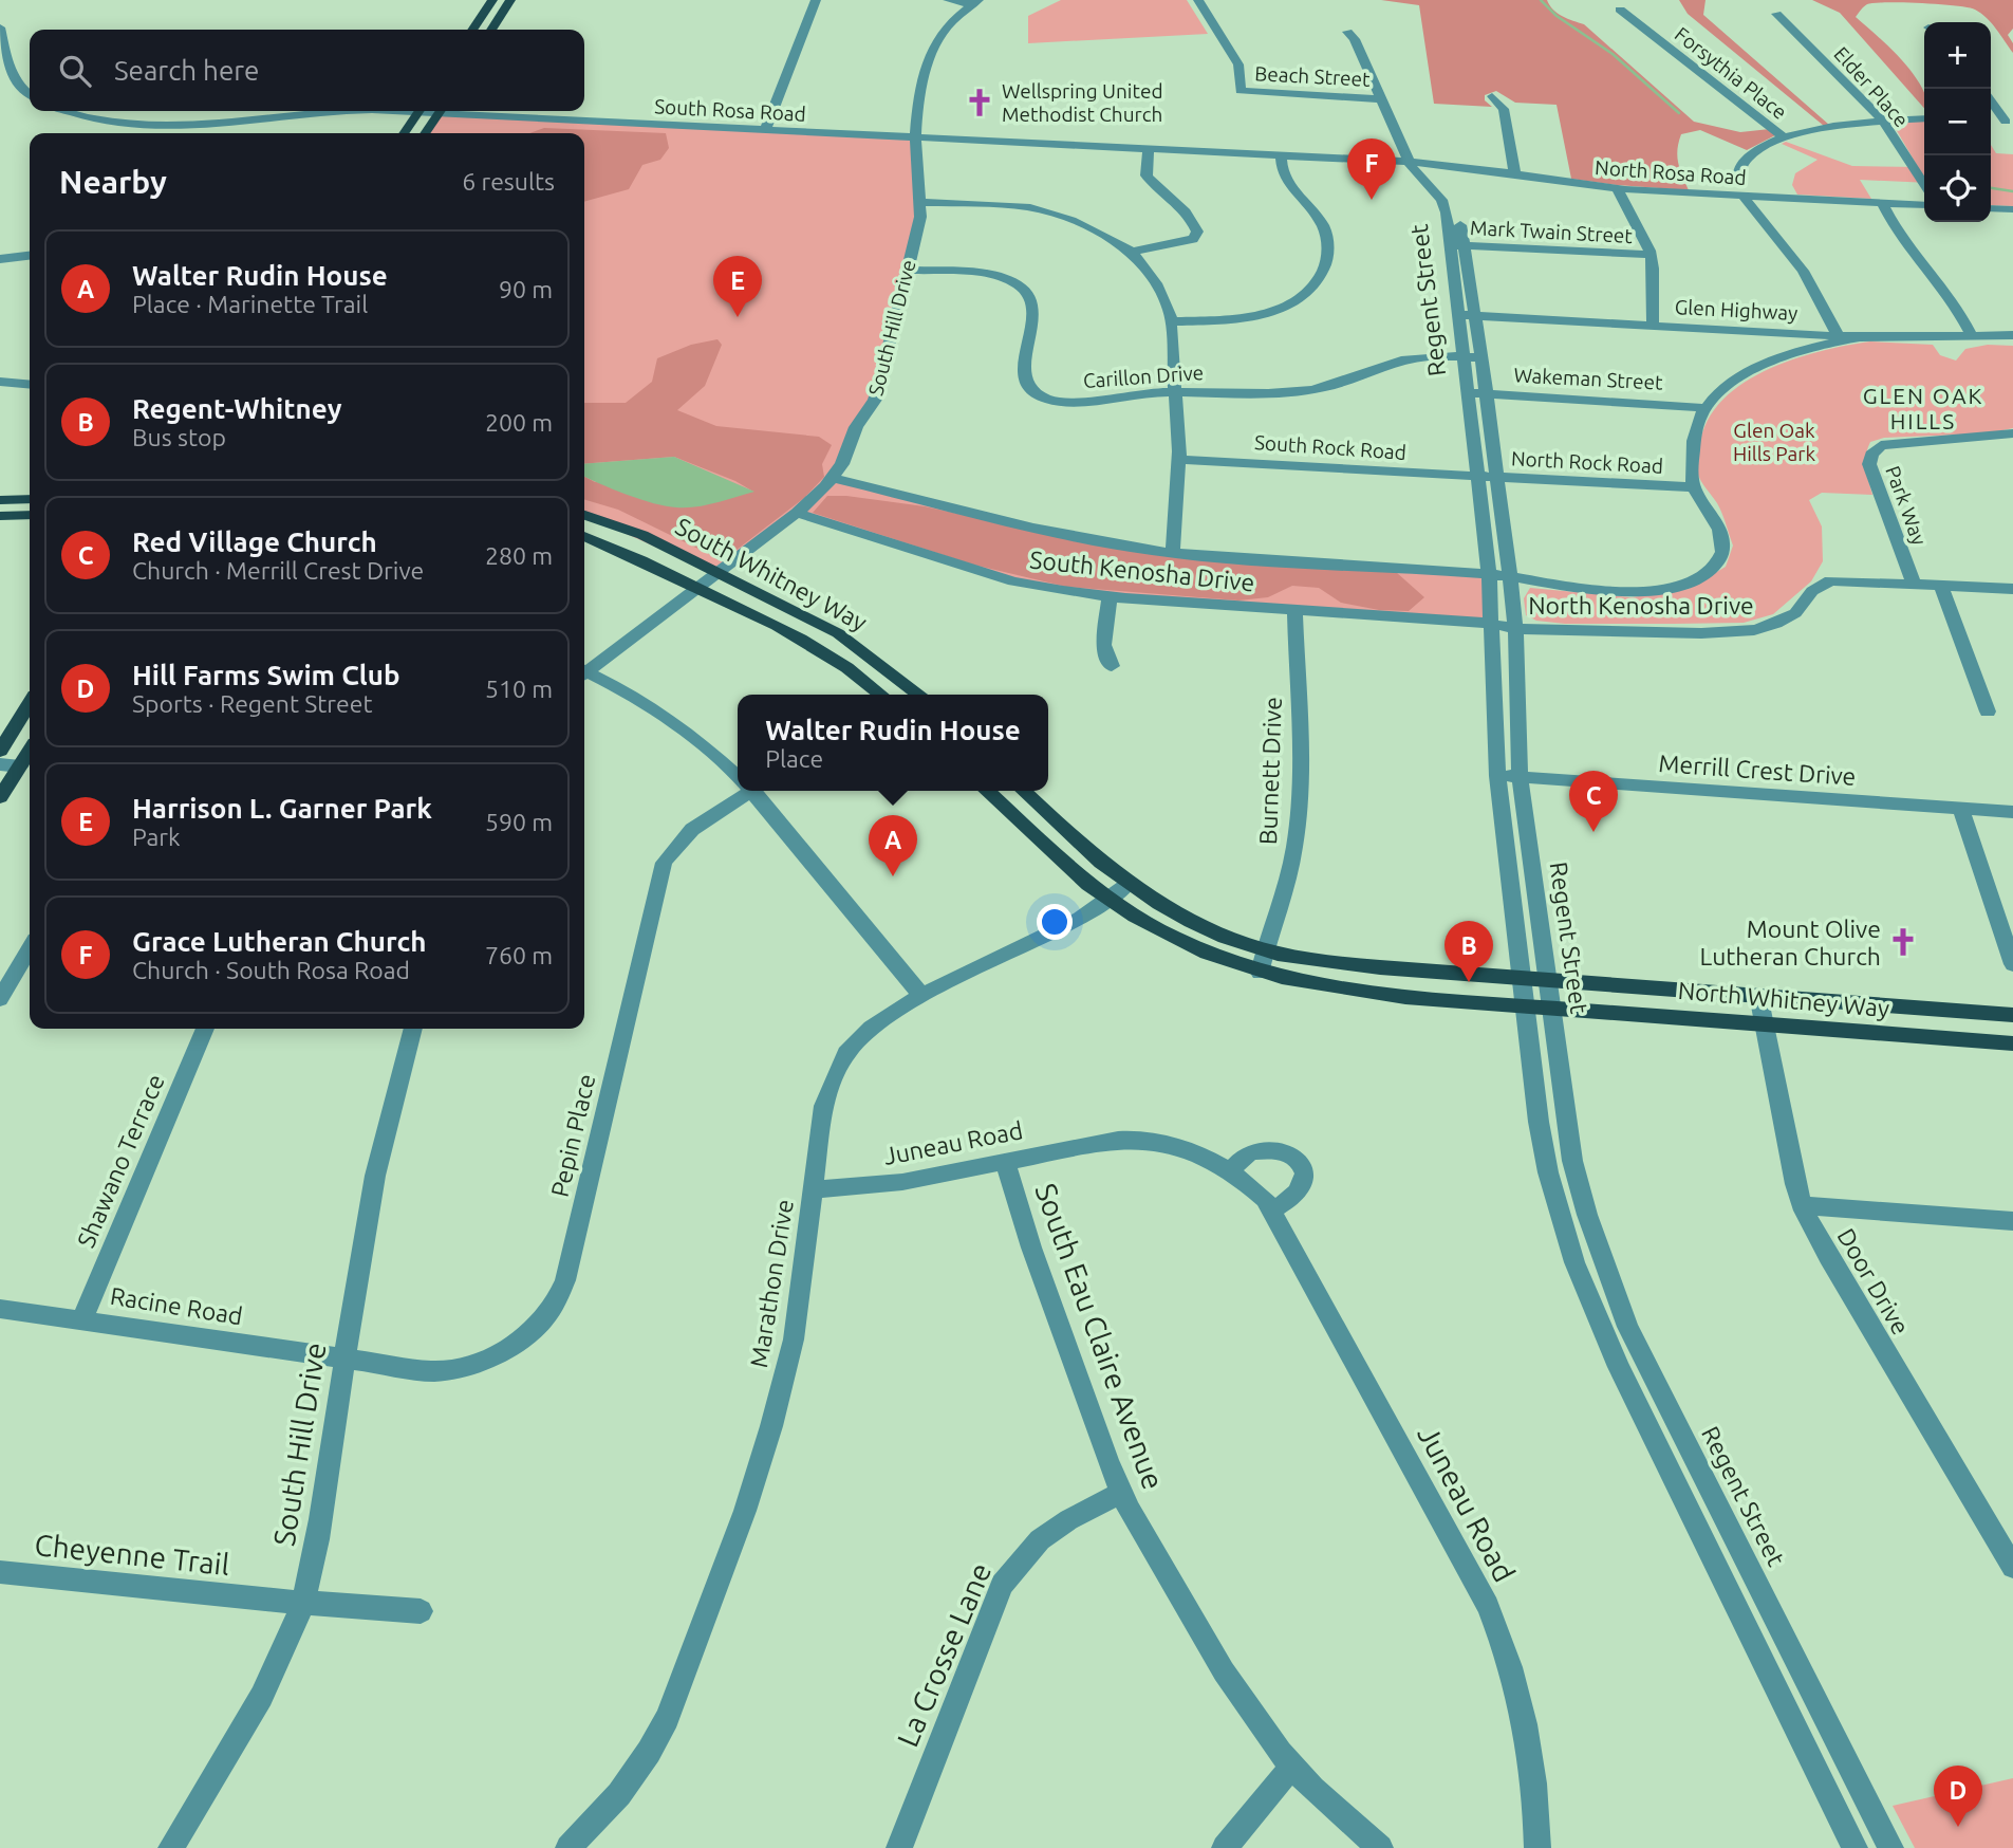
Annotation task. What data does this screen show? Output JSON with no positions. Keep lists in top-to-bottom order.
{
  "streets": {
    "main road": ["South Whitney Way", "North Whitney Way"],
    "street": [
      "Forsythia Place",
      "Beach Street",
      "Elder Place",
      "South Rosa Road",
      "North Rosa Road",
      "Mark Twain Street",
      "Regent Street",
      "Glen Highway",
      "South Hill Drive",
      "Carillon Drive",
      "Wakeman Street",
      "South Rock Road",
      "North Rock Road",
      "Park Way",
      "South Kenosha Drive",
      "North Kenosha Drive",
      "Merrill Crest Drive",
      "Burnett Drive",
      "Pepin Place",
      "Juneau Road",
      "Shawano Terrace",
      "Door Drive",
      "Marathon Drive",
      "Racine Road",
      "South Eau Claire Avenue",
      "Cheyenne Trail",
      "La Crosse Lane"
    ]
  },
  "crossings": [
    ["Beach Street", "Regent Street"],
    ["South Rosa Road", "North Rosa Road"],
    ["South Rosa Road", "Regent Street"],
    ["South Rosa Road", "South Hill Drive"],
    ["North Rosa Road", "Regent Street"],
    ["Mark Twain Street", "Regent Street"],
    ["Regent Street", "Glen Highway"],
    ["Regent Street", "Carillon Drive"],
    ["Regent Street", "Wakeman Street"],
    ["Regent Street", "South Rock Road"],
    ["Regent Street", "North Rock Road"],
    ["Regent Street", "South Kenosha Drive"],
    ["Regent Street", "North Kenosha Drive"],
    ["Regent Street", "Merrill Crest Drive"],
    ["Regent Street", "North Whitney Way"],
    ["South Hill Drive", "Carillon Drive"],
    ["South Hill Drive", "South Kenosha Drive"],
    ["South Hill Drive", "South Whitney Way"],
    ["South Hill Drive", "Pepin Place"],
    ["South Hill Drive", "Racine Road"],
    ["South Hill Drive", "Cheyenne Trail"],
    ["South Rock Road", "North Rock Road"],
    ["North Rock Road", "North Kenosha Drive"],
    ["Park Way", "North Kenosha Drive"],
    ["South Kenosha Drive", "North Kenosha Drive"],
    ["South Kenosha Drive", "Burnett Drive"],
    ["North Whitney Way", "Door Drive"],
    ["Pepin Place", "Racine Road"],
    ["Juneau Road", "Marathon Drive"],
    ["Juneau Road", "South Eau Claire Avenue"],
    ["Shawano Terrace", "Racine Road"],
    ["South Eau Claire Avenue", "La Crosse Lane"]
  ],
  "districts": ["GLEN OAK HILLS"],
  "parks": ["Glen Oak Hills Park"],
  "places": {
    "church": ["Wellspring United Methodist Church", "Mount Olive Lutheran Church"]
  },
  "page": {
    "map_buttons": ["+", "−"],
    "search": "Search here",
    "heading": ["Nearby", "6 results"],
    "pins": [
      "F",
      "E",
      "C",
      "A",
      "B",
      "D"
    ],
    "list": [
      {
        "mark": "A",
        "name": "Walter Rudin House",
        "note": "Place · Marinette Trail",
        "value": "90 m"
      },
      {
        "mark": "B",
        "name": "Regent-Whitney",
        "note": "Bus stop",
        "value": "200 m"
      },
      {
        "mark": "C",
        "name": "Red Village Church",
        "note": "Church · Merrill Crest Drive",
        "value": "280 m"
      },
      {
        "mark": "D",
        "name": "Hill Farms Swim Club",
        "note": "Sports · Regent Street",
        "value": "510 m"
      },
      {
        "mark": "E",
        "name": "Harrison L. Garner Park",
        "note": "Park",
        "value": "590 m"
      },
      {
        "mark": "F",
        "name": "Grace Lutheran Church",
        "note": "Church · South Rosa Road",
        "value": "760 m"
      }
    ],
    "popup": ["Walter Rudin House", "Place"]
  }
}
